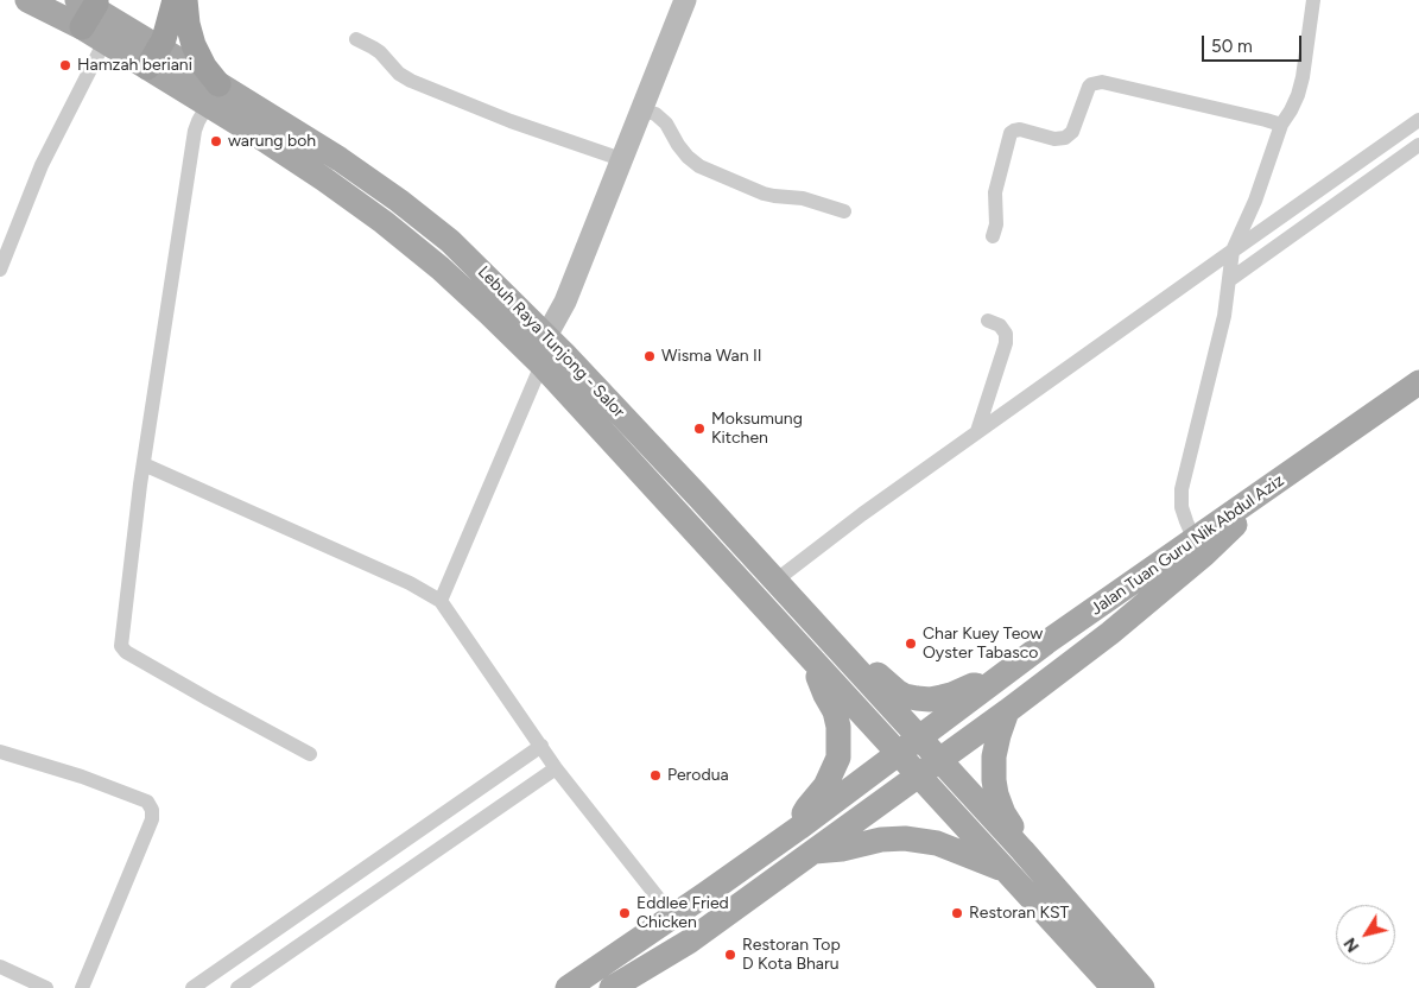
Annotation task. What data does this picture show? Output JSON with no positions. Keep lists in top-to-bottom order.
{
  "streets": {
    "main road": ["Lebuh Raya Tunjong - Salor", "Jalan Tuan Guru Nik Abdul Aziz"]
  },
  "crossings": [
    ["Lebuh Raya Tunjong - Salor", "Jalan Tuan Guru Nik Abdul Aziz"]
  ],
  "places": [
    "Hamzah beriani",
    "warung boh",
    "Wisma Wan II",
    "Moksumung Kitchen",
    "Char Kuey Teow Oyster Tabasco",
    "Perodua",
    "Eddlee Fried Chicken",
    "Restoran KST",
    "Restoran Top D Kota Bharu"
  ],
  "scale_bar": "50 m",
  "north": "bottom left"
}
